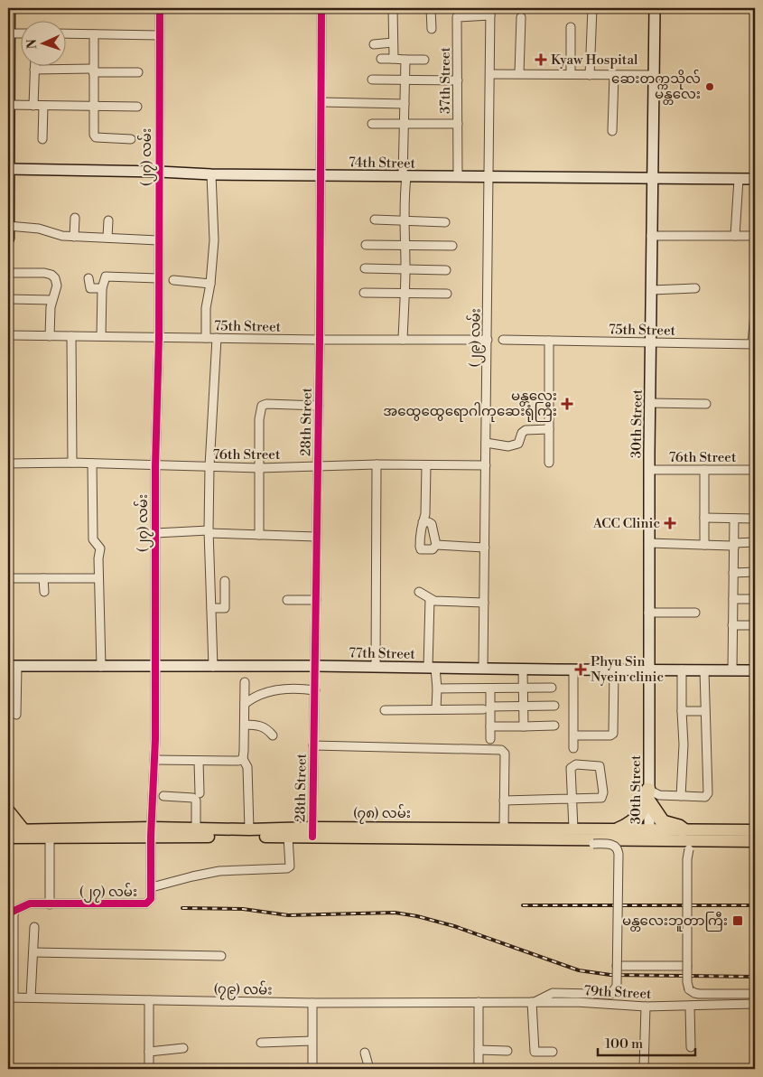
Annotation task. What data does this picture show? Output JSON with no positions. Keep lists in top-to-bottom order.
{
  "streets": {
    "main road": ["(၇၈) လမ်း"],
    "street": [
      "37th Street",
      "(၂၇) လမ်း",
      "74th Street",
      "75th Street",
      "(၂၉) လမ်း",
      "28th Street",
      "30th Street",
      "76th Street",
      "77th Street",
      "(၇၉) လမ်း",
      "79th Street"
    ]
  },
  "crossings": [
    ["37th Street", "74th Street"],
    ["37th Street", "(၂၉) လမ်း"],
    ["(၂၇) လမ်း", "74th Street"],
    ["(၂၇) လမ်း", "75th Street"],
    ["(၂၇) လမ်း", "76th Street"],
    ["(၂၇) လမ်း", "77th Street"],
    ["(၂၇) လမ်း", "(၇၈) လမ်း"],
    ["74th Street", "(၂၉) လမ်း"],
    ["74th Street", "28th Street"],
    ["74th Street", "30th Street"],
    ["75th Street", "(၂၉) လမ်း"],
    ["75th Street", "28th Street"],
    ["75th Street", "30th Street"],
    ["(၂၉) လမ်း", "76th Street"],
    ["(၂၉) လမ်း", "77th Street"],
    ["28th Street", "76th Street"],
    ["28th Street", "77th Street"],
    ["28th Street", "(၇၈) လမ်း"],
    ["30th Street", "76th Street"],
    ["30th Street", "77th Street"],
    ["30th Street", "(၇၈) လမ်း"],
    ["(၇၉) လမ်း", "79th Street"]
  ],
  "places": {
    "health": [
      "Kyaw Hospital",
      "မန္တလေး အထွေထွေရောဂါကုဆေးရုံကြီး",
      "ACC Clinic",
      "Phyu Sin Nyein clinic"
    ],
    "other": ["ဆေးတက္ကသိုလ် မန္တလေး"],
    "transit": ["မန္တလေးဘူတာကြီး"]
  },
  "scale_bar": "100 m",
  "north": "left"
}
